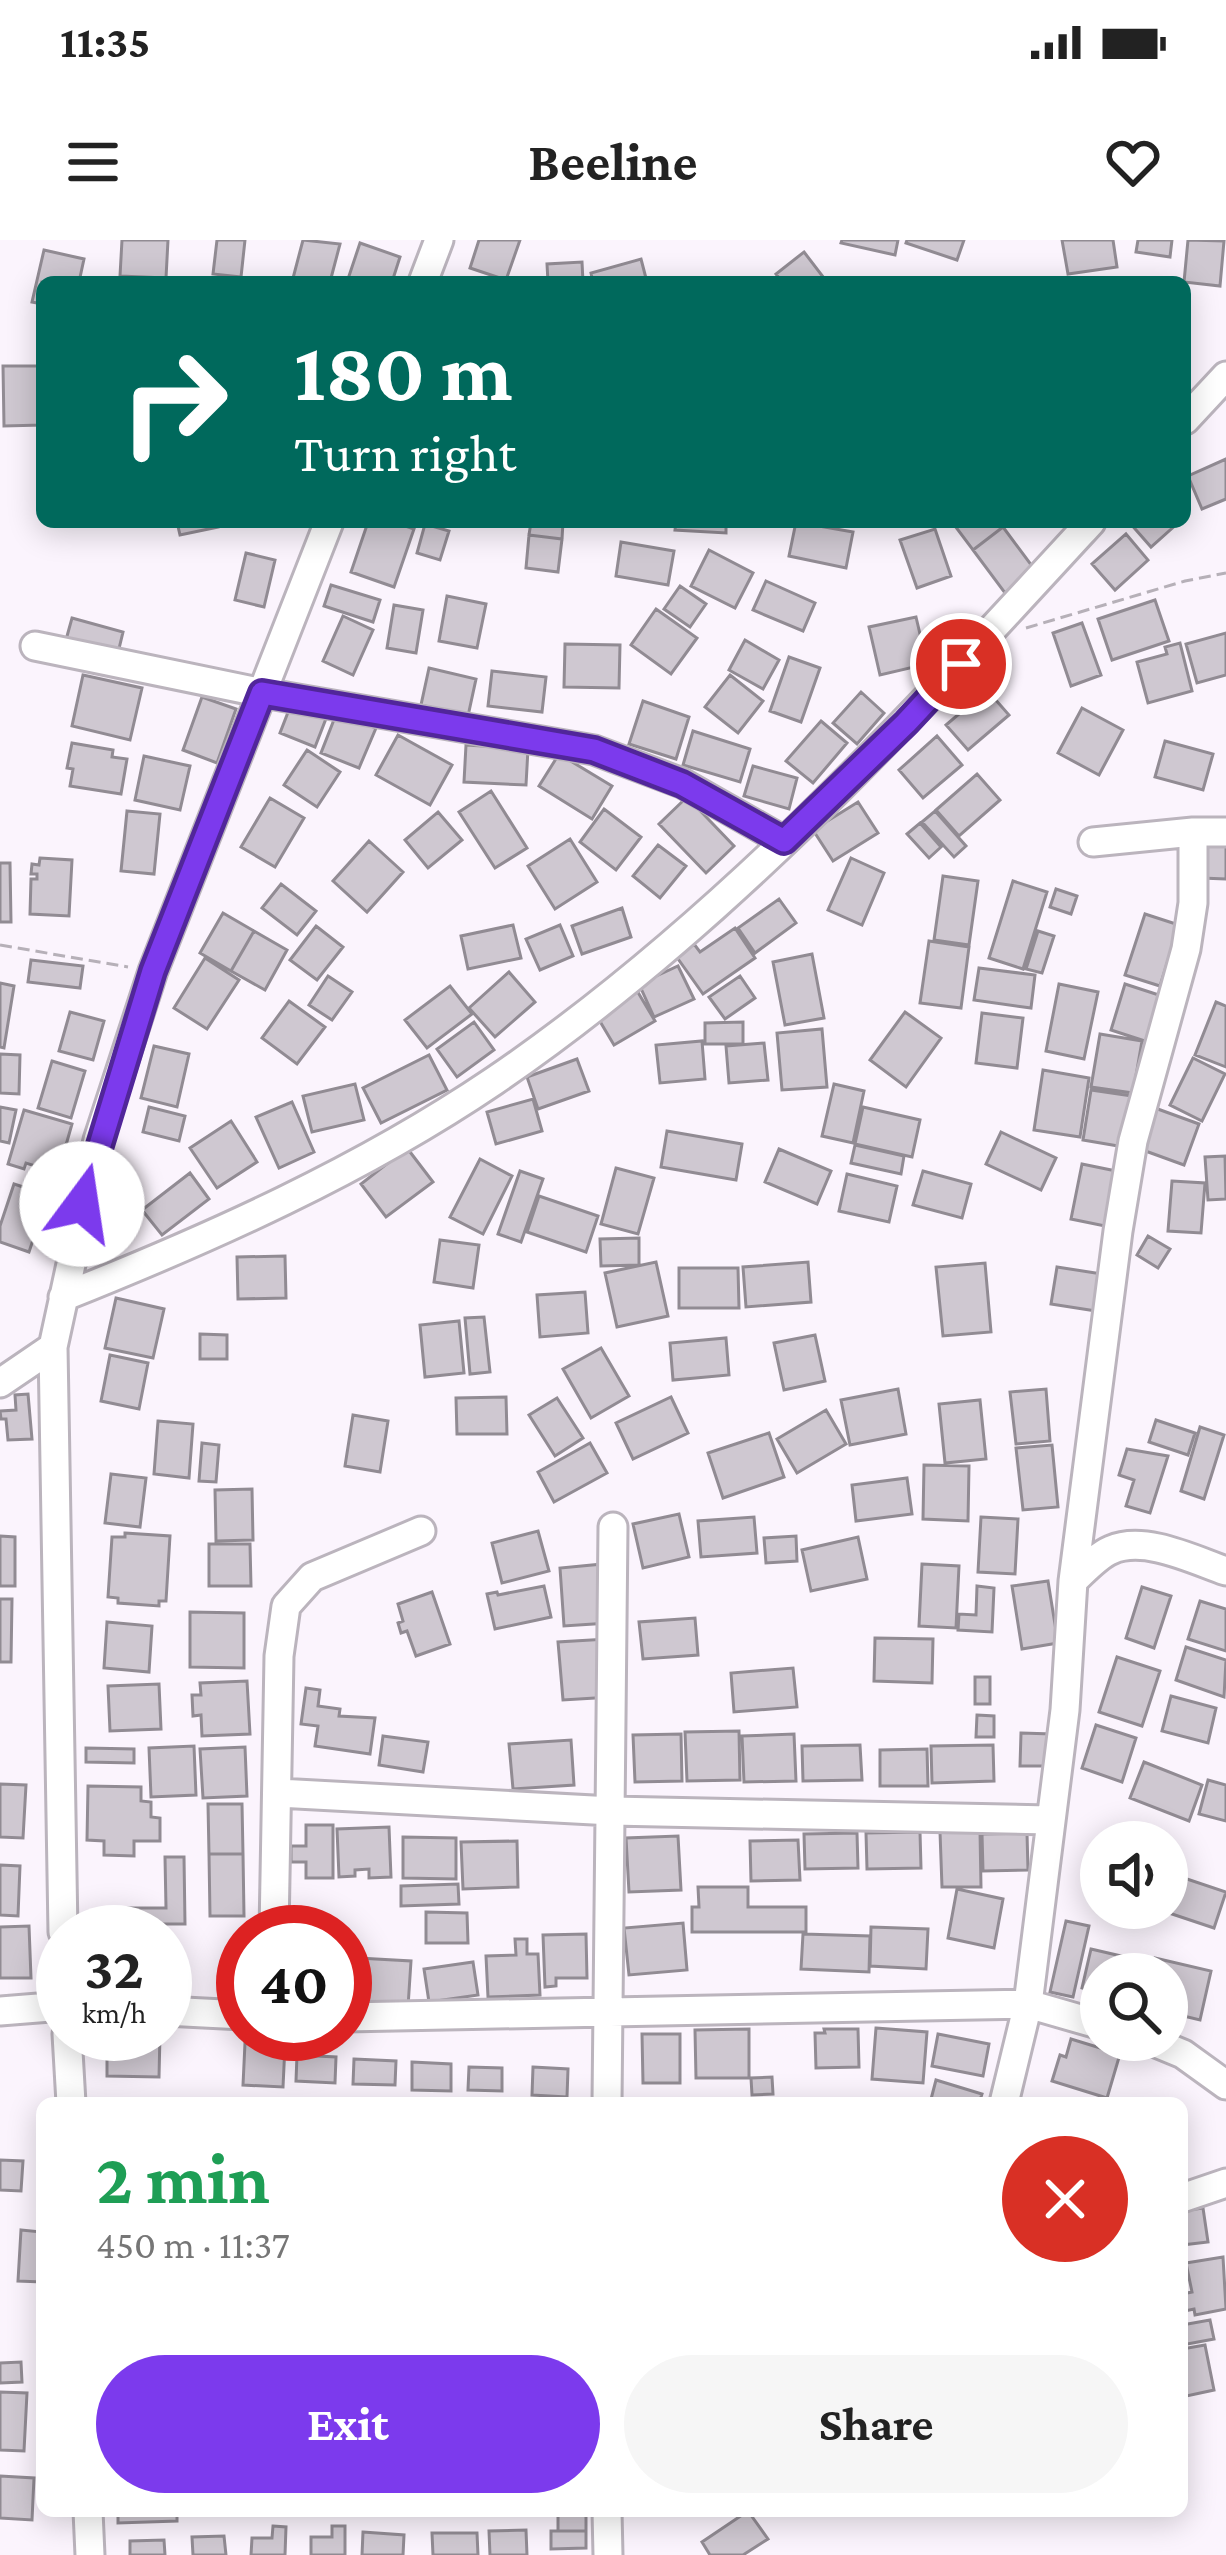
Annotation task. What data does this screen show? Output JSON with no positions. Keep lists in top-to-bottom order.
{
  "page": {
    "status": "11:35",
    "header": "Beeline",
    "turn": ["180 m", "Turn right"],
    "speed": "32 km/h",
    "limit": "40",
    "heading": ["2 min", "450 m · 11:37"],
    "buttons": ["Exit", "Share"]
  }
}
